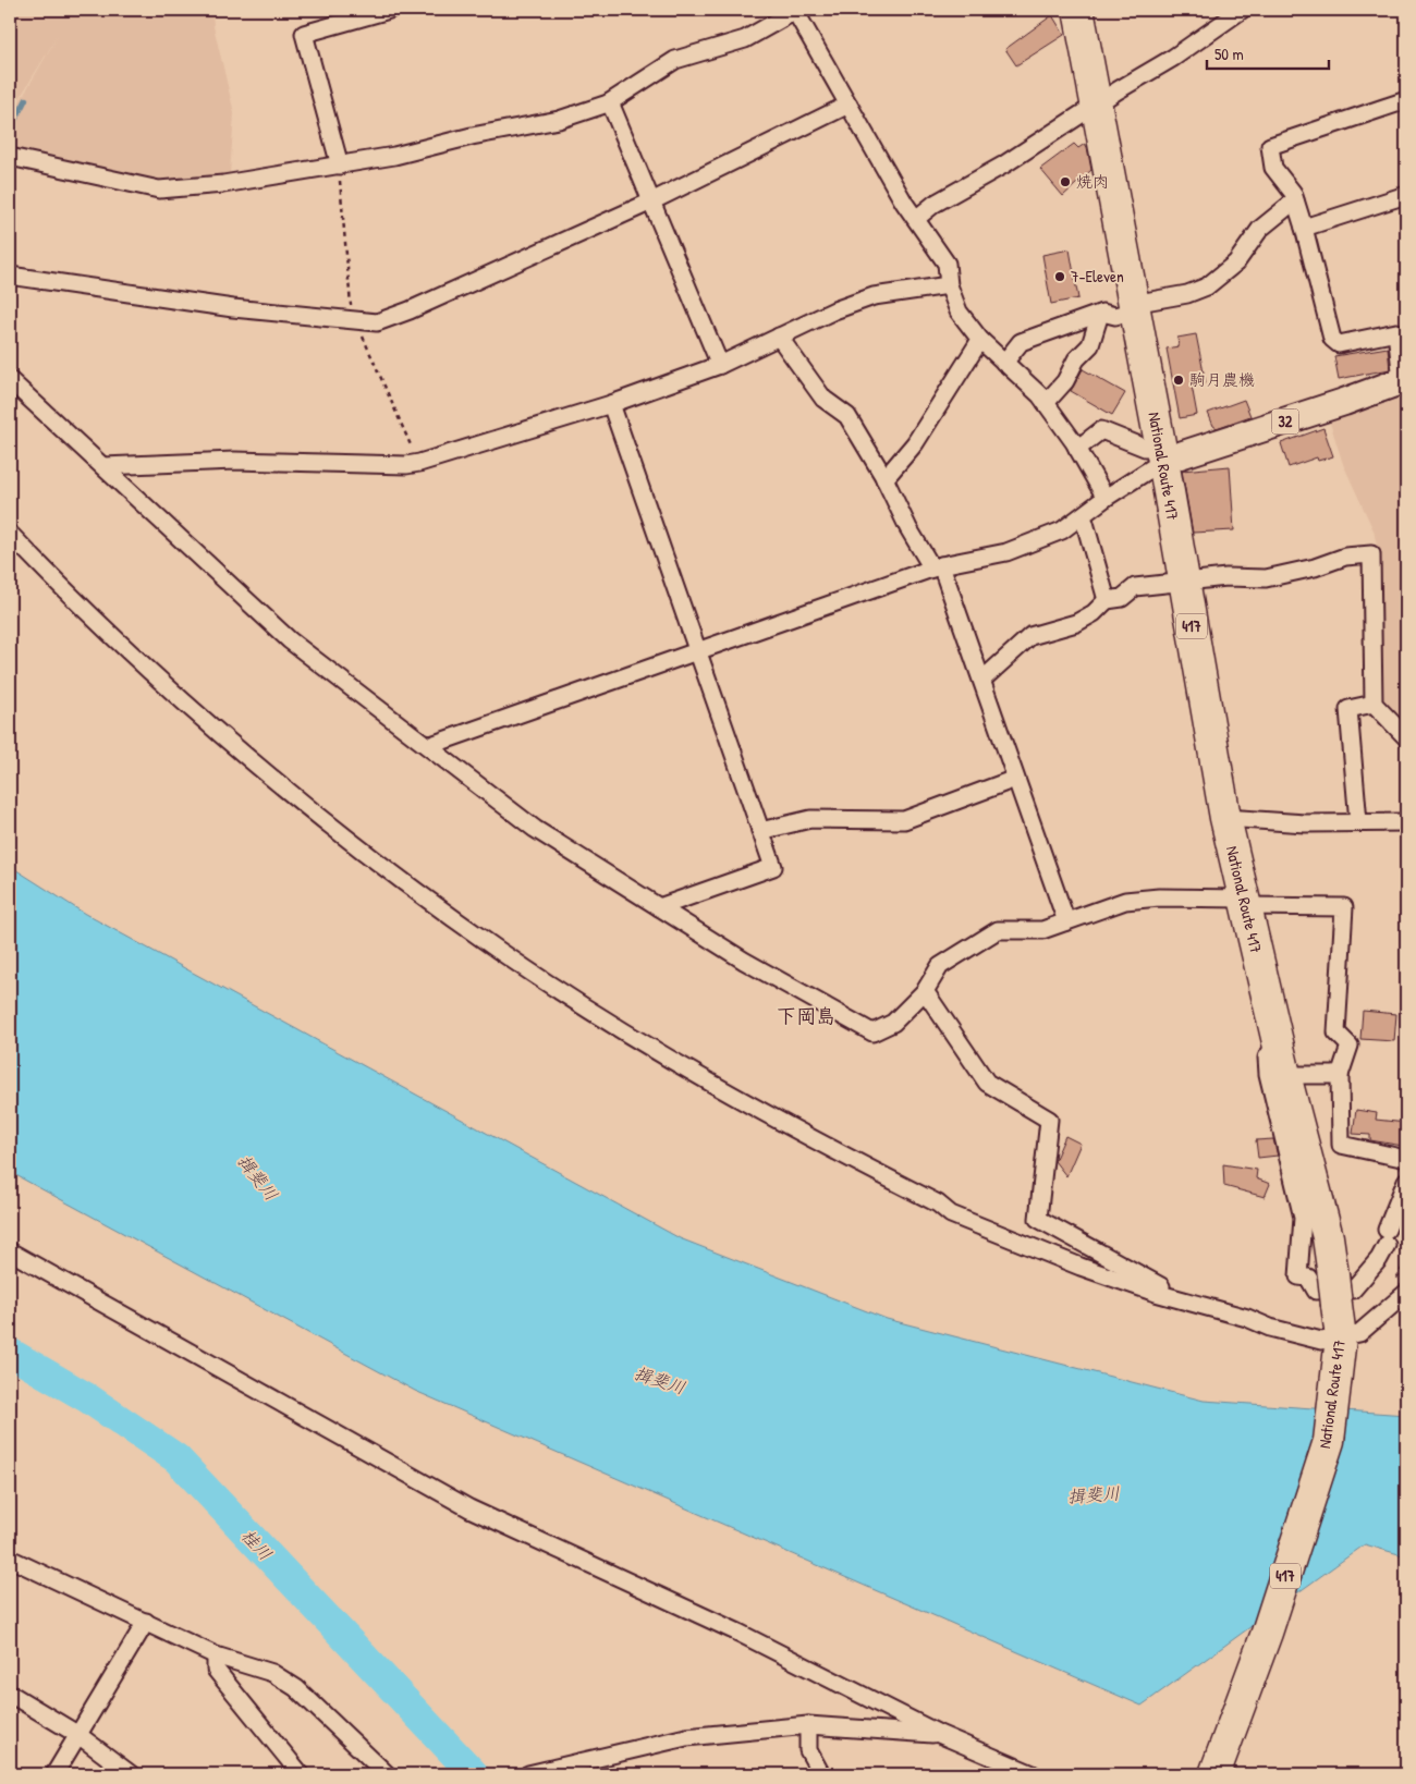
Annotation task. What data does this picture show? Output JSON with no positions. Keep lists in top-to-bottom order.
{
  "streets": {
    "highway": ["National Route 417", "417"],
    "main road": ["32"]
  },
  "crossings": [
    ["32", "National Route 417"]
  ],
  "districts": ["下岡島"],
  "water": ["揖斐川", "桂川"],
  "places": ["焼肉", "7-Eleven", "駒月農機"],
  "scale_bar": "50 m"
}
